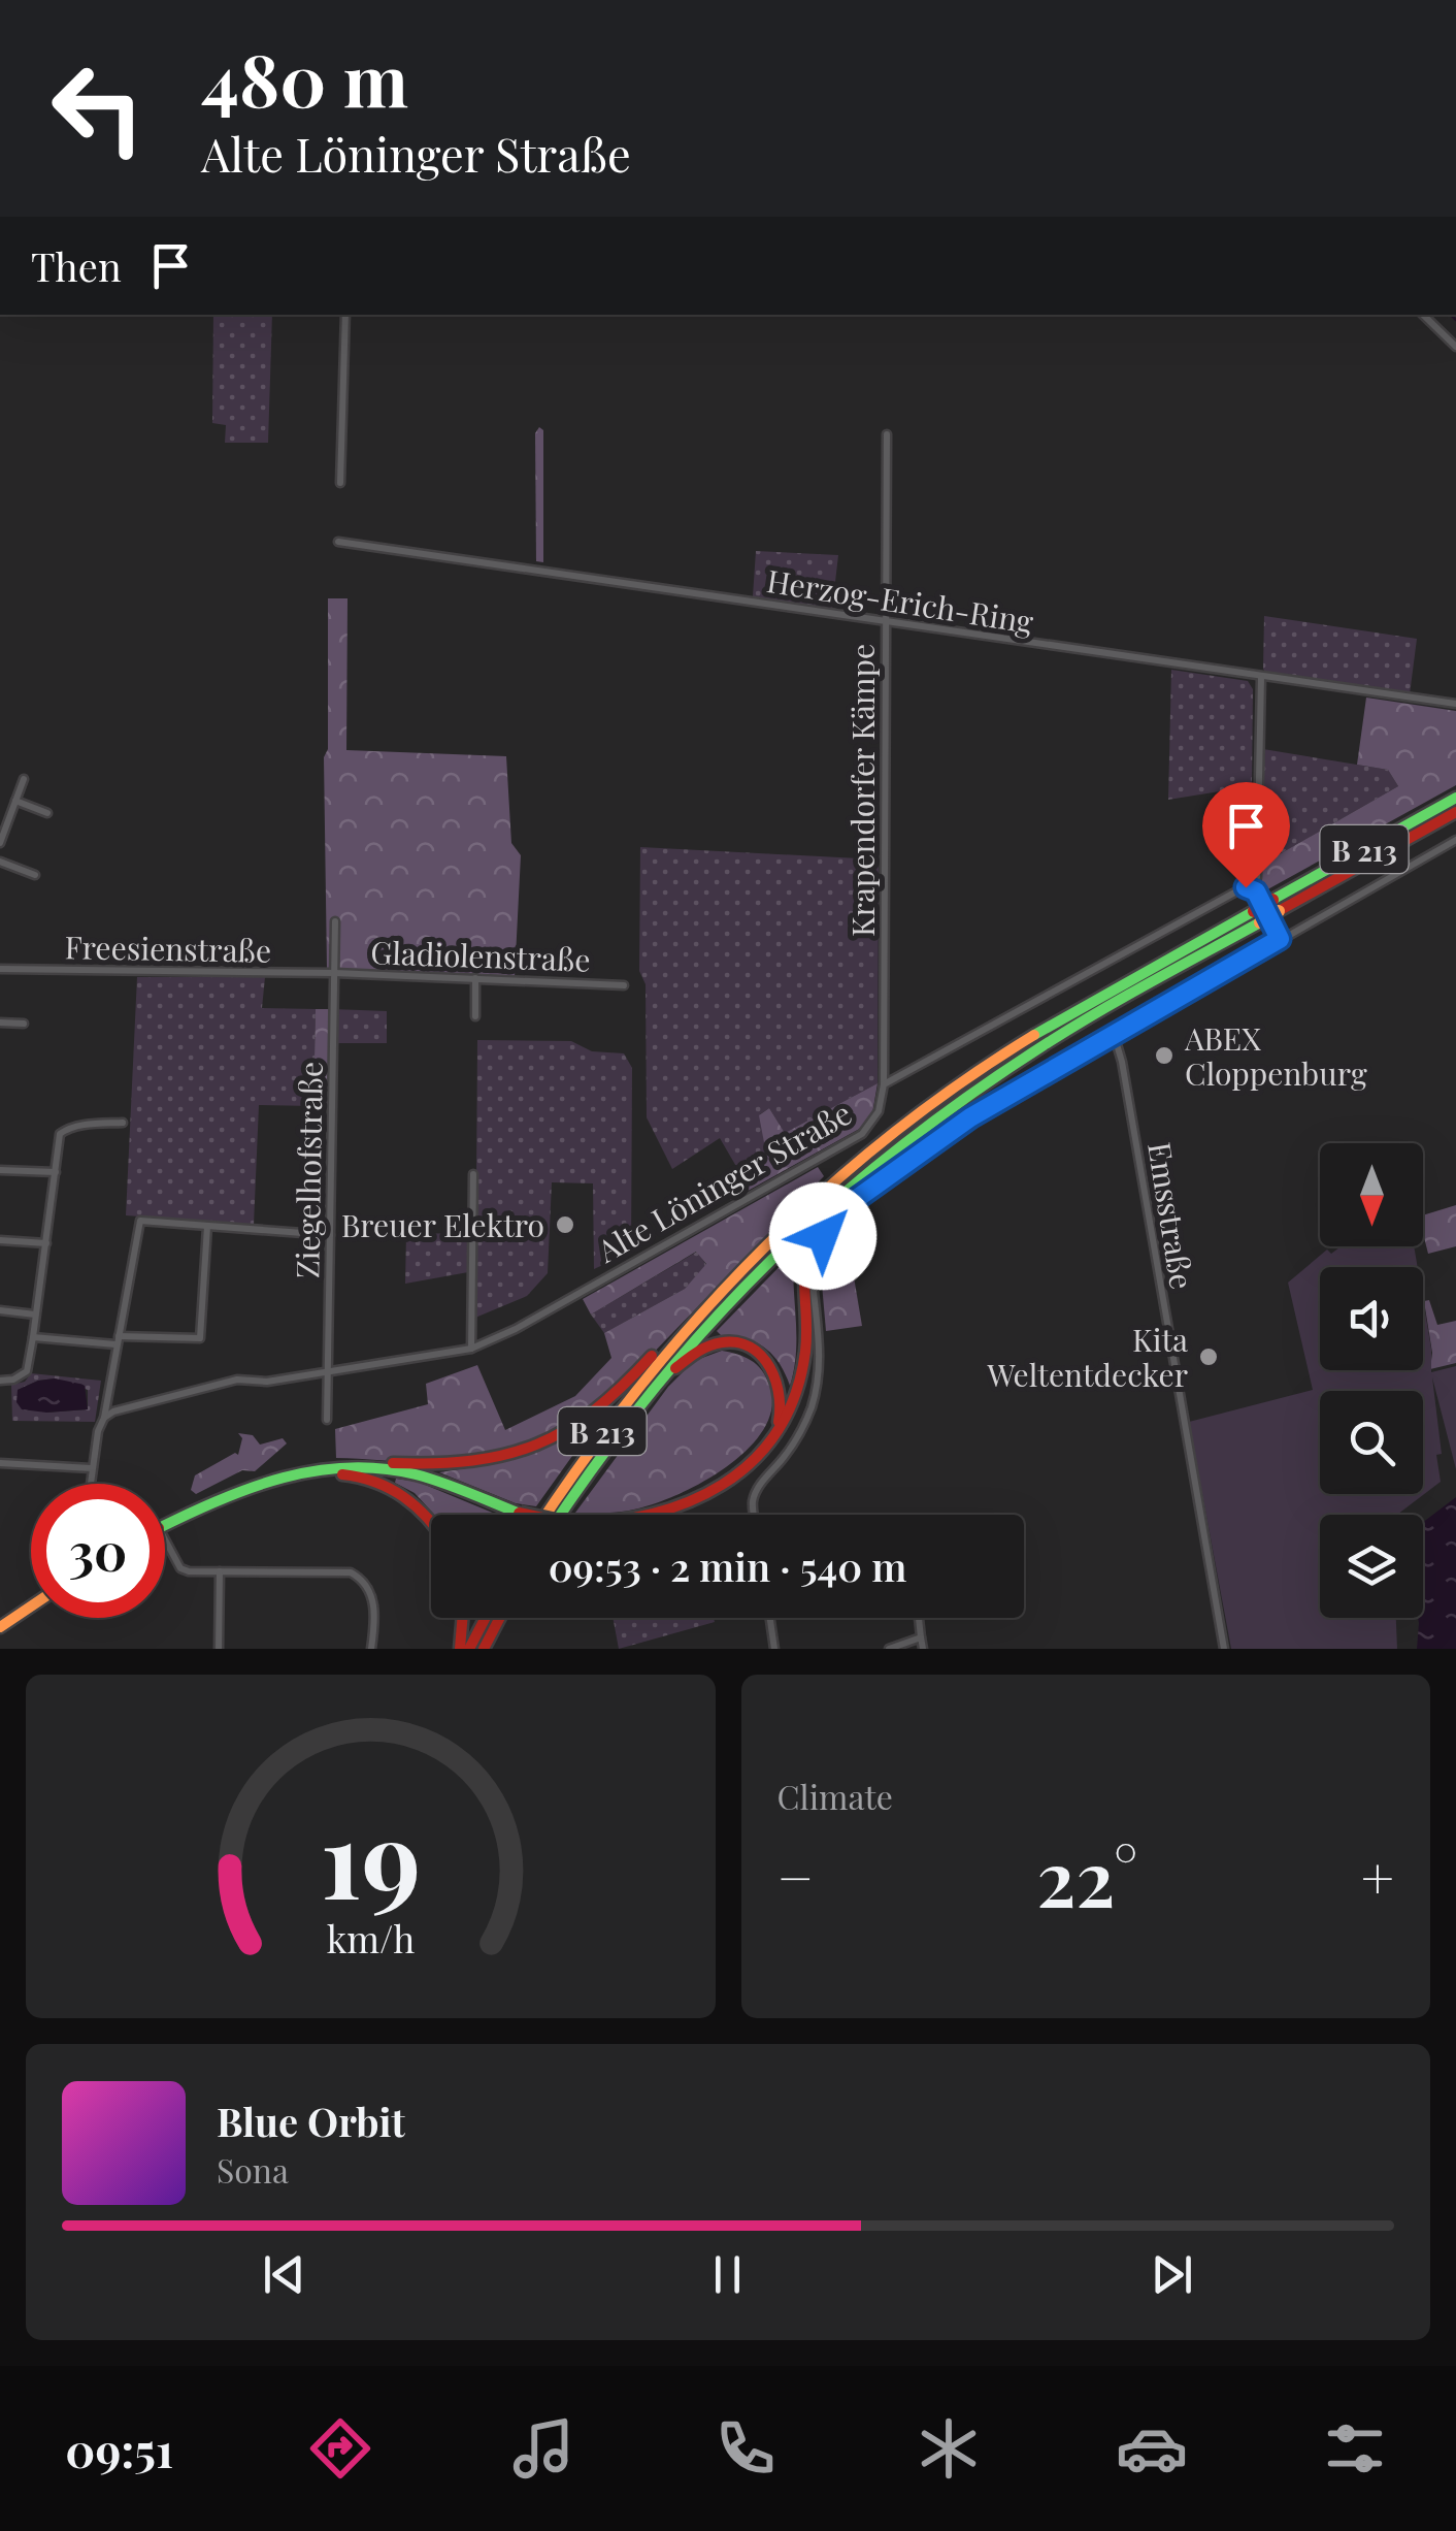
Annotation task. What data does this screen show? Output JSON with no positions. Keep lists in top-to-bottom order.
{
  "streets": {
    "main road": ["B 213"],
    "street": [
      "Herzog-Erich-Ring",
      "Krapendorfer Kämpe",
      "Freesienstraße",
      "Gladiolenstraße",
      "Ziegelhofstraße",
      "Alte Löninger Straße",
      "Emsstraße"
    ]
  },
  "crossings": [
    ["Herzog-Erich-Ring", "Krapendorfer Kämpe"],
    ["Krapendorfer Kämpe", "Alte Löninger Straße"],
    ["Freesienstraße", "Gladiolenstraße"],
    ["Freesienstraße", "Ziegelhofstraße"],
    ["Gladiolenstraße", "Ziegelhofstraße"],
    ["Ziegelhofstraße", "Alte Löninger Straße"]
  ],
  "places": ["ABEX Cloppenburg", "Breuer Elektro", "Kita Weltentdecker"],
  "north": "bottom",
  "page": {
    "turn": ["480 m", "Alte Löninger Straße"],
    "then": "Then",
    "limit": "30",
    "trip": "09:53 · 2 min · 540 m",
    "tile": "Climate",
    "heat": ["−", "22°", "+"],
    "song": ["Blue Orbit", "Sona"],
    "tabs": "09:51",
    "gauge": ["19", "km/h"]
  }
}
